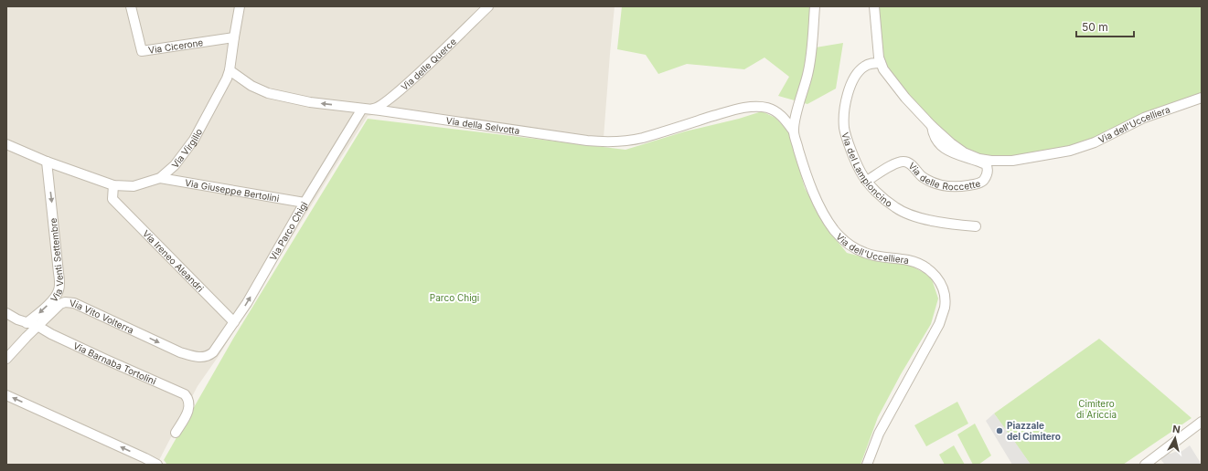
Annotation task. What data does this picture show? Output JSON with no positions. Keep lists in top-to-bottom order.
{
  "streets": {
    "street": [
      "Via Cicerone",
      "Via delle Querce",
      "Via della Selvotta",
      "Via dell'Uccelliera",
      "Via Virgilio",
      "Via del Lampioncino",
      "Via delle Roccette",
      "Via Giuseppe Bertolini",
      "Via Parco Chigi",
      "Via Venti Settembre",
      "Via Ireneo Aleandri",
      "Via Vito Volterra",
      "Via Barnaba Tortolini"
    ]
  },
  "crossings": [
    ["Via delle Querce", "Via della Selvotta"],
    ["Via delle Querce", "Via Parco Chigi"],
    ["Via della Selvotta", "Via dell'Uccelliera"],
    ["Via della Selvotta", "Via Virgilio"],
    ["Via della Selvotta", "Via Parco Chigi"],
    ["Via dell'Uccelliera", "Via del Lampioncino"],
    ["Via dell'Uccelliera", "Via delle Roccette"],
    ["Via Virgilio", "Via Giuseppe Bertolini"],
    ["Via Virgilio", "Via Venti Settembre"],
    ["Via Virgilio", "Via Ireneo Aleandri"],
    ["Via del Lampioncino", "Via delle Roccette"],
    ["Via Giuseppe Bertolini", "Via Parco Chigi"],
    ["Via Parco Chigi", "Via Ireneo Aleandri"],
    ["Via Parco Chigi", "Via Vito Volterra"],
    ["Via Venti Settembre", "Via Barnaba Tortolini"],
    ["Via Vito Volterra", "Via Barnaba Tortolini"]
  ],
  "one_way": ["Via Parco Chigi", "Via Venti Settembre", "Via Vito Volterra"],
  "parks": ["Parco Chigi", "Cimitero di Ariccia"],
  "places": ["Piazzale del Cimitero"],
  "scale_bar": "50 m",
  "north": "top"
}
